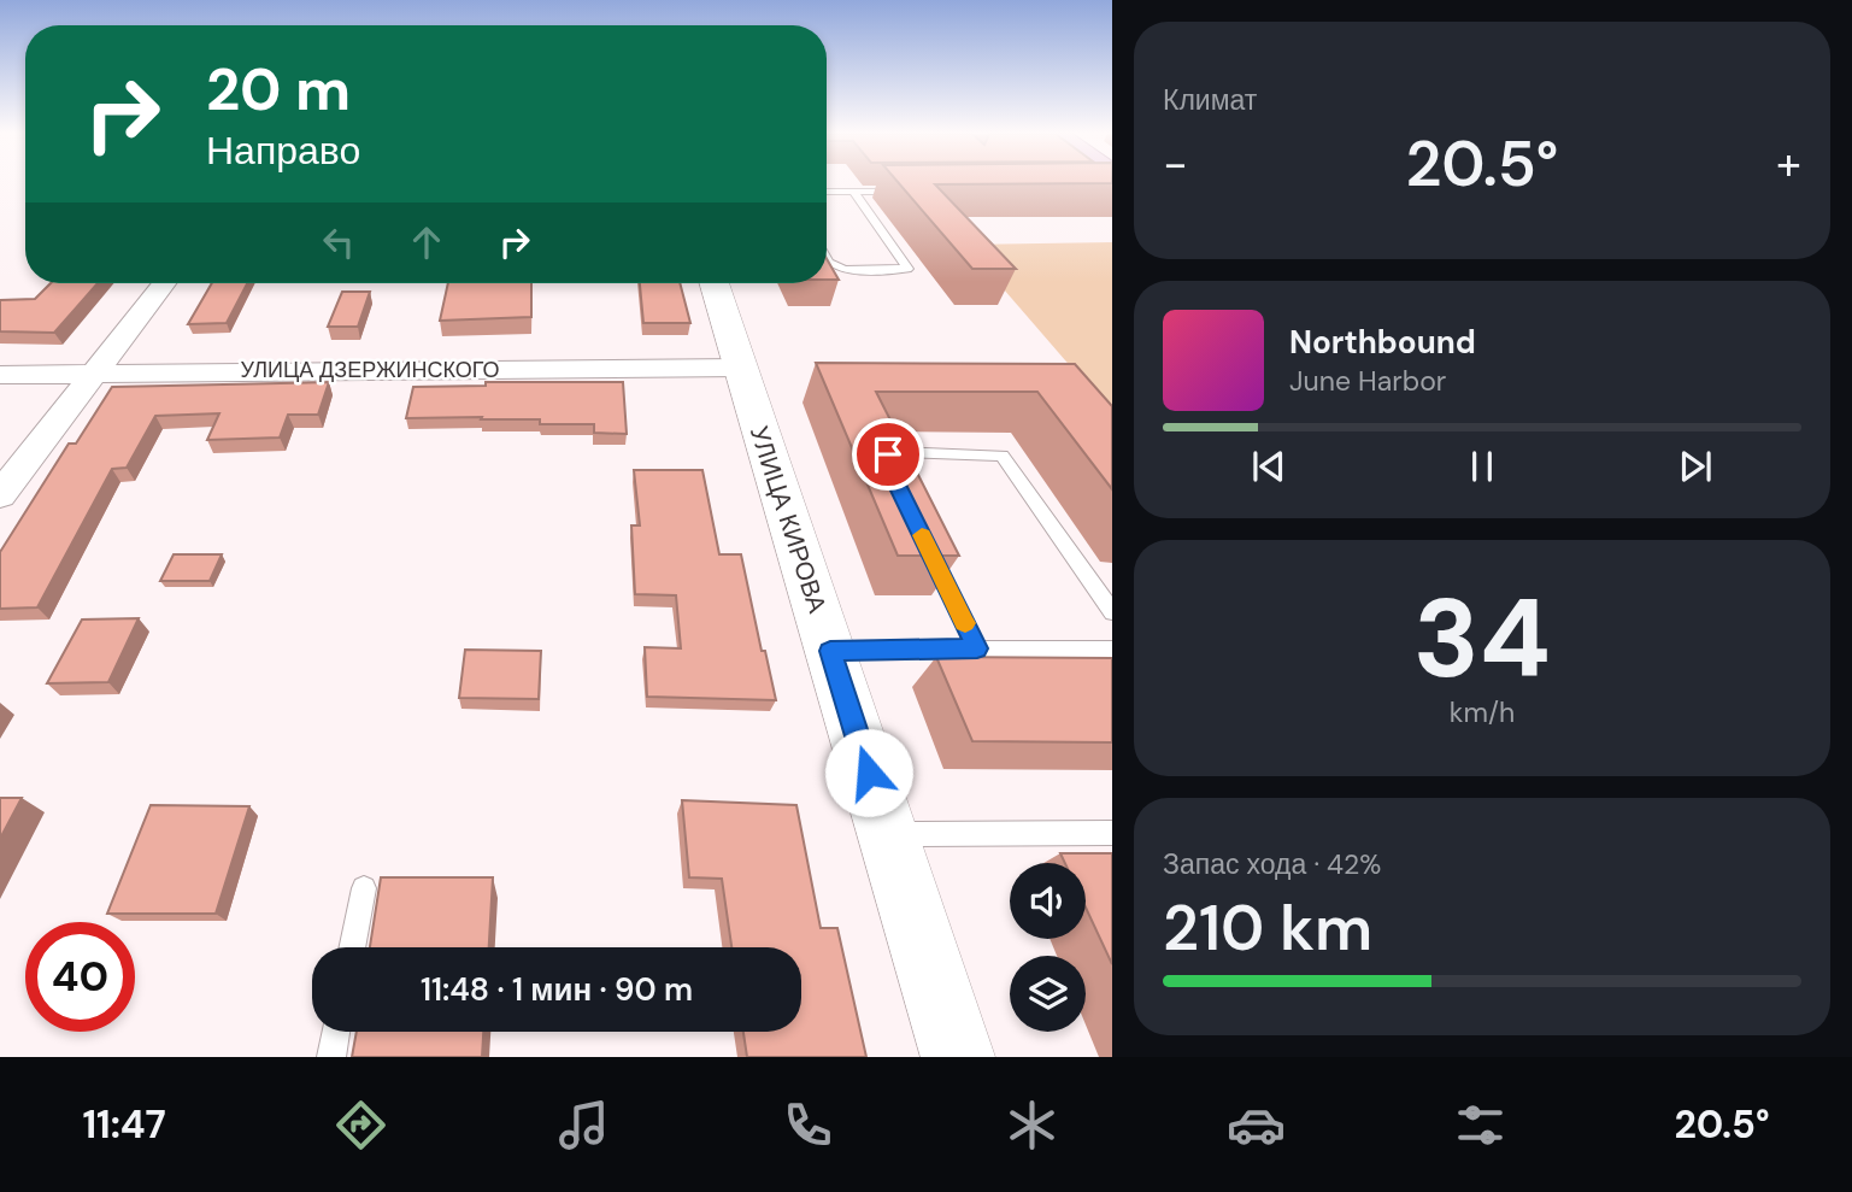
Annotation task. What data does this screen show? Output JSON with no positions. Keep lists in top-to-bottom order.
{
  "streets": {
    "street": ["УЛИЦА ДЗЕРЖИНСКОГО", "УЛИЦА КИРОВА"]
  },
  "crossings": [
    ["УЛИЦА ДЗЕРЖИНСКОГО", "УЛИЦА КИРОВА"]
  ],
  "page": {
    "tile": [
      "Климат",
      ["34", "km/h"],
      ["Запас хода · 42%", "210 km"]
    ],
    "turn": ["20 m", "Направо"],
    "heat": ["−", "20.5°", "+"],
    "song": ["Northbound", "June Harbor"],
    "limit": "40",
    "trip": "11:48 · 1 мин · 90 m",
    "tabs": ["11:47", "20.5°"]
  }
}
